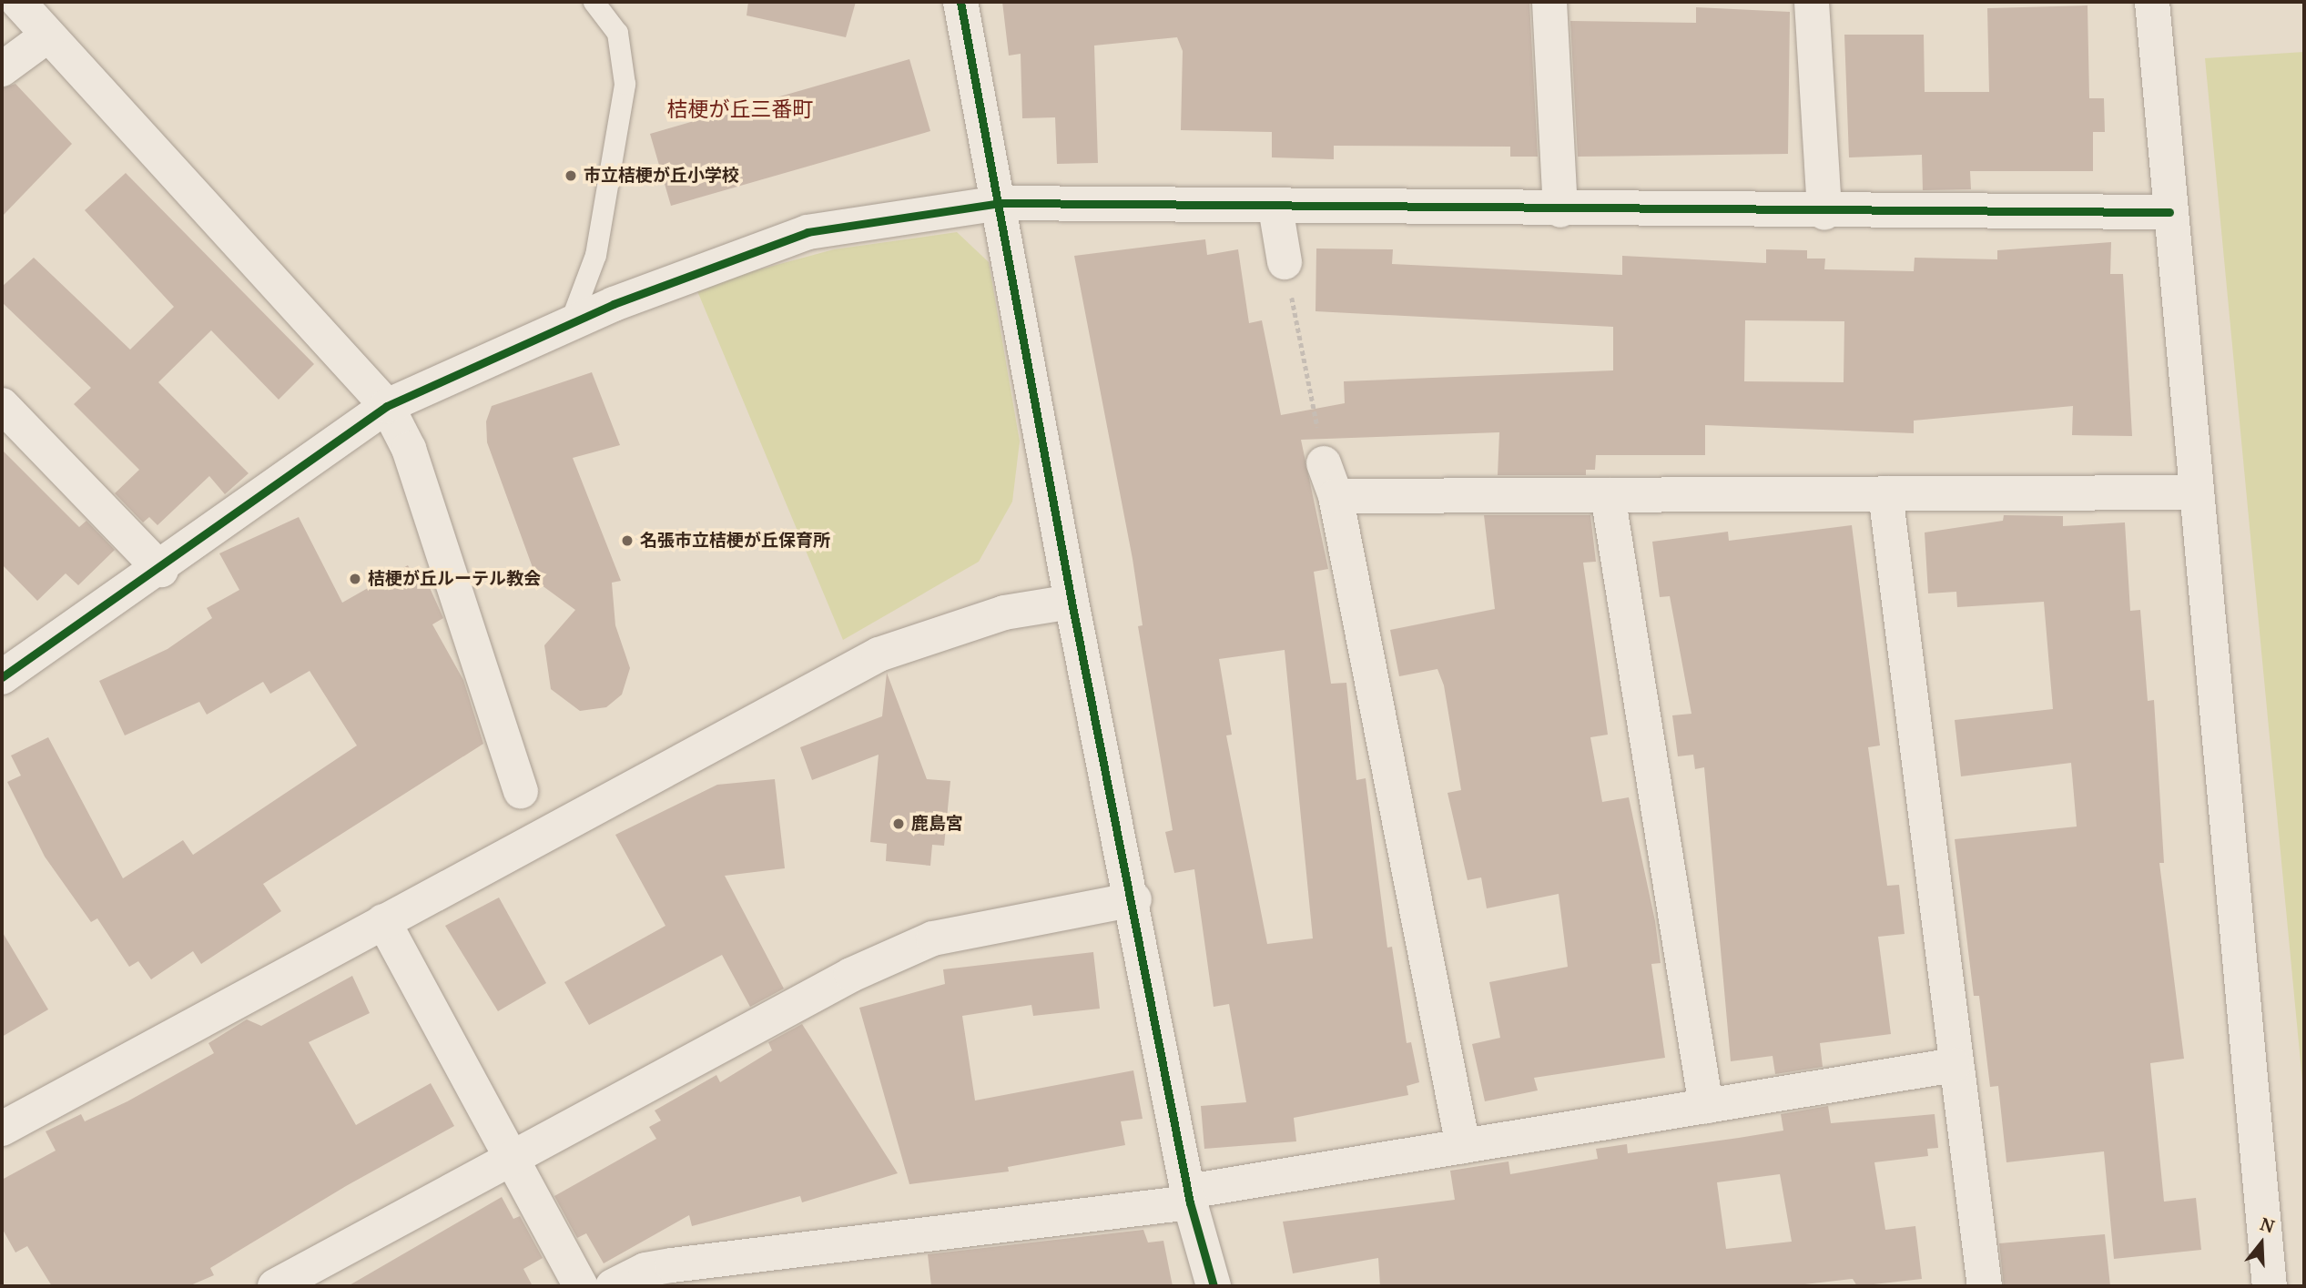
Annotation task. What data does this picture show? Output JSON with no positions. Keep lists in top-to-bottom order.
{
  "districts": ["桔梗が丘三番町"],
  "places": [
    "市立桔梗が丘小学校",
    "名張市立桔梗が丘保育所",
    "桔梗が丘ルーテル教会",
    "鹿島宮"
  ],
  "north": "top"
}
